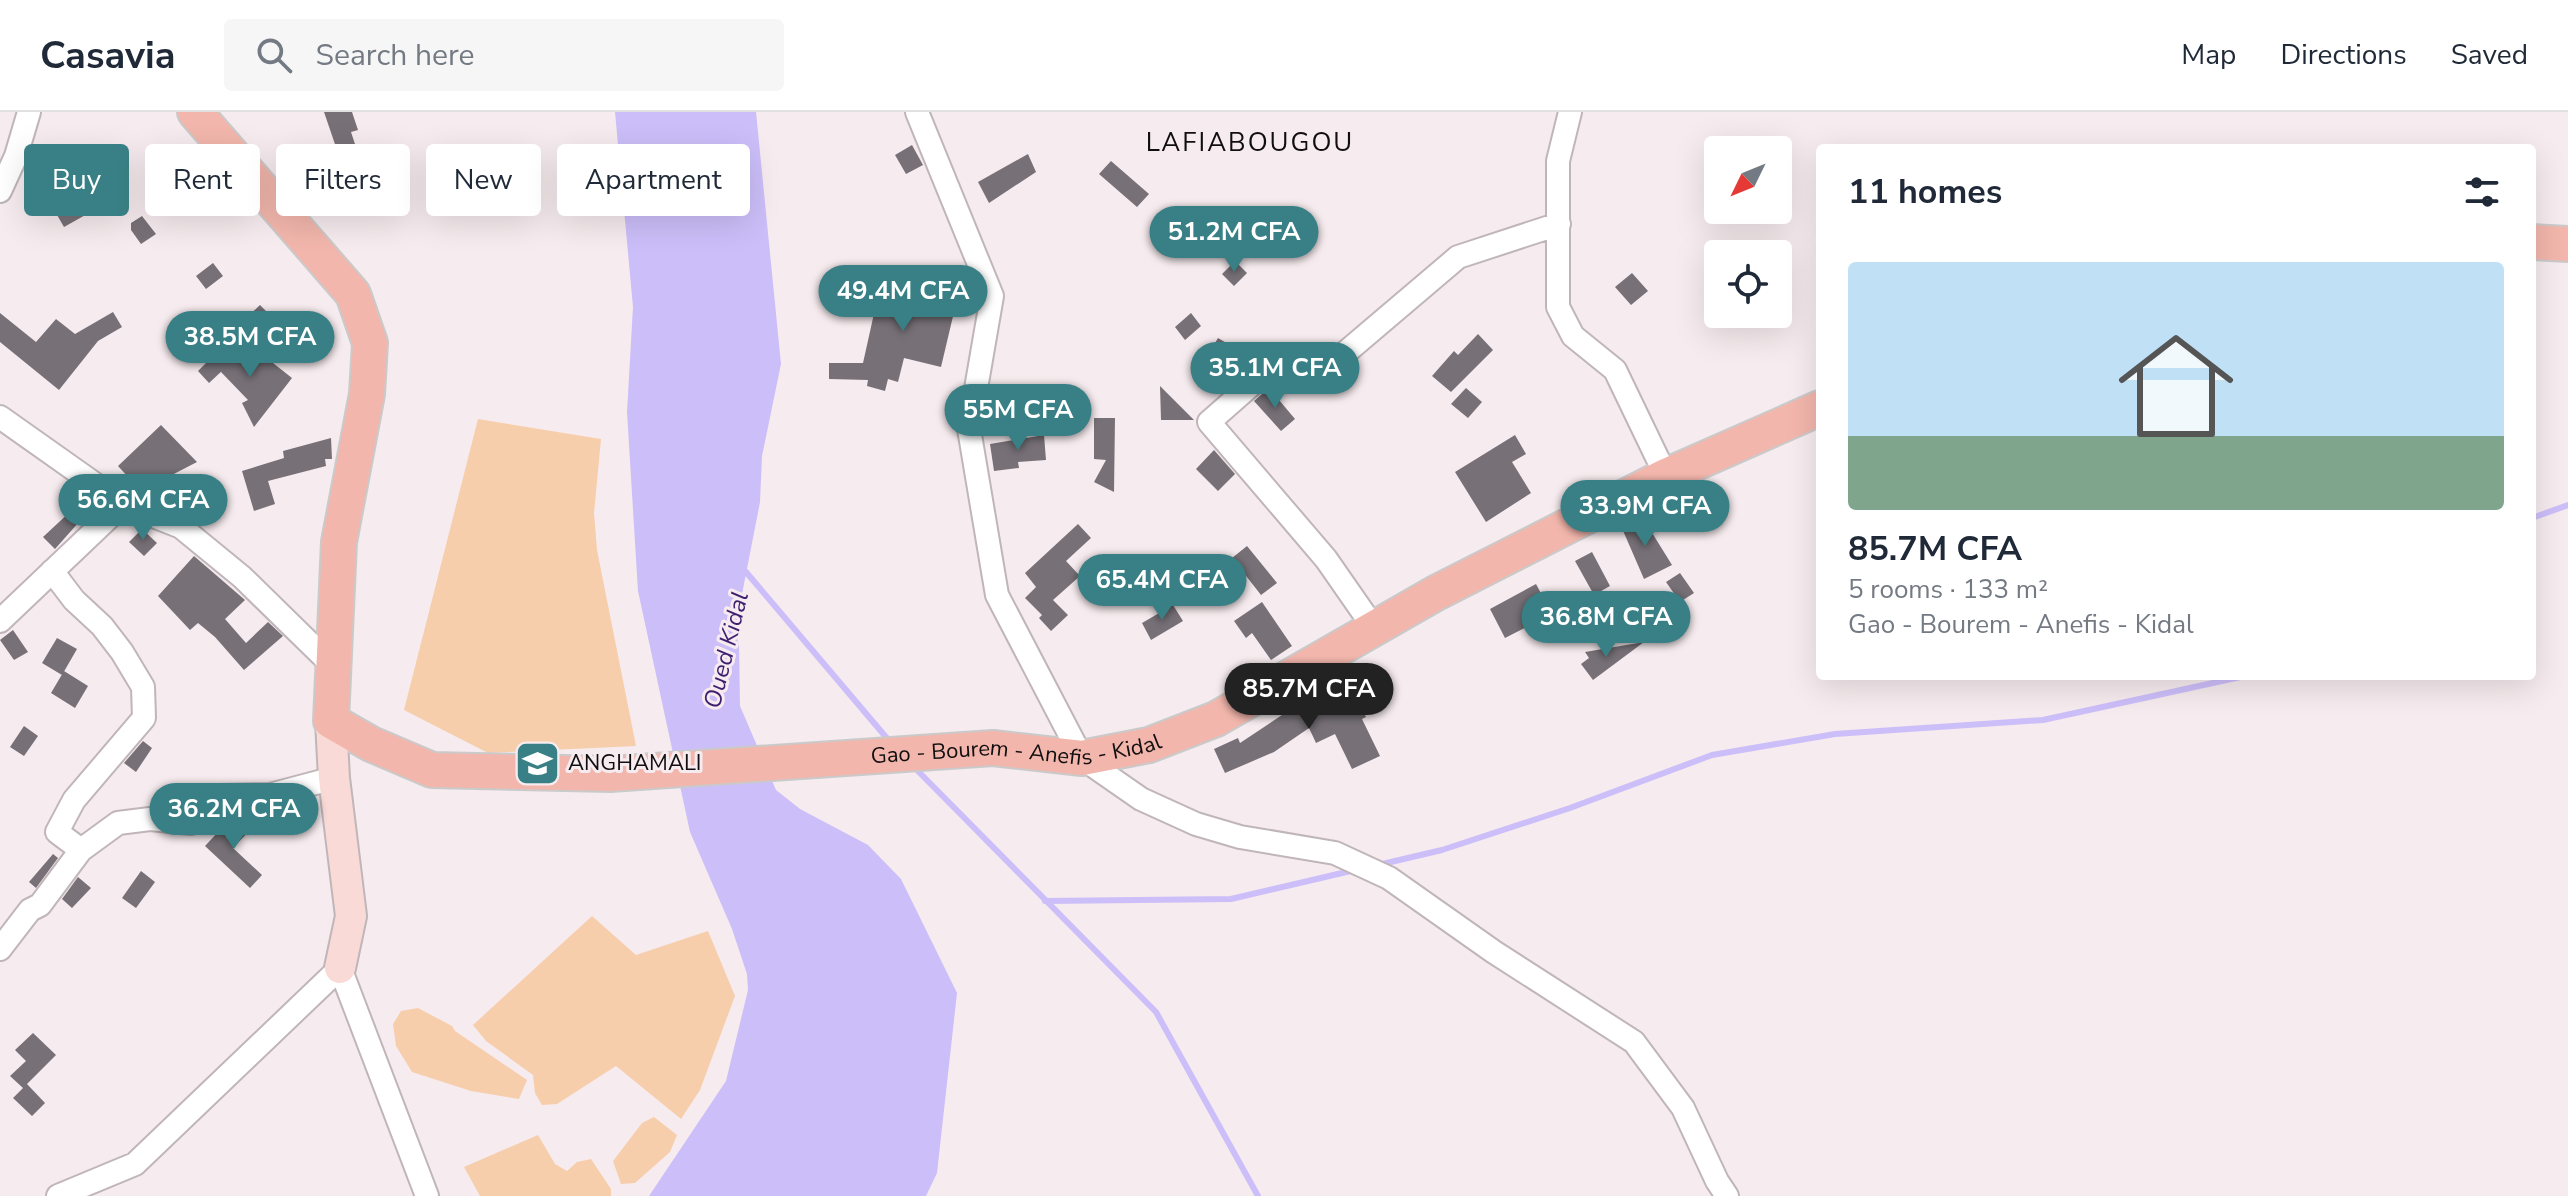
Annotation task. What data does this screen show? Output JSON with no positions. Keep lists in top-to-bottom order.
{
  "streets": {
    "main road": ["Gao - Bourem - Anefis - Kidal"]
  },
  "districts": ["LAFIABOUGOU"],
  "water": ["Oued Kidal"],
  "places": {
    "school or university": ["ANGHAMALI"]
  },
  "north": "bottom left",
  "page": {
    "header": "Casavia",
    "search": "Search here",
    "nav": ["Map", "Directions", "Saved"],
    "chip": [
      "Buy",
      "Rent",
      "Filters",
      "New",
      "Apartment"
    ],
    "heading": "11 homes",
    "price": [
      "51.2M CFA",
      "49.4M CFA",
      "38.5M CFA",
      "35.1M CFA",
      "55M CFA",
      "56.6M CFA",
      "33.9M CFA",
      "65.4M CFA",
      "36.8M CFA",
      "85.7M CFA",
      "36.2M CFA"
    ],
    "list": [
      {
        "name": "85.7M CFA",
        "note": "5 rooms · 133 m² · Gao - Bourem - Anefis - Kidal"
      }
    ]
  }
}
